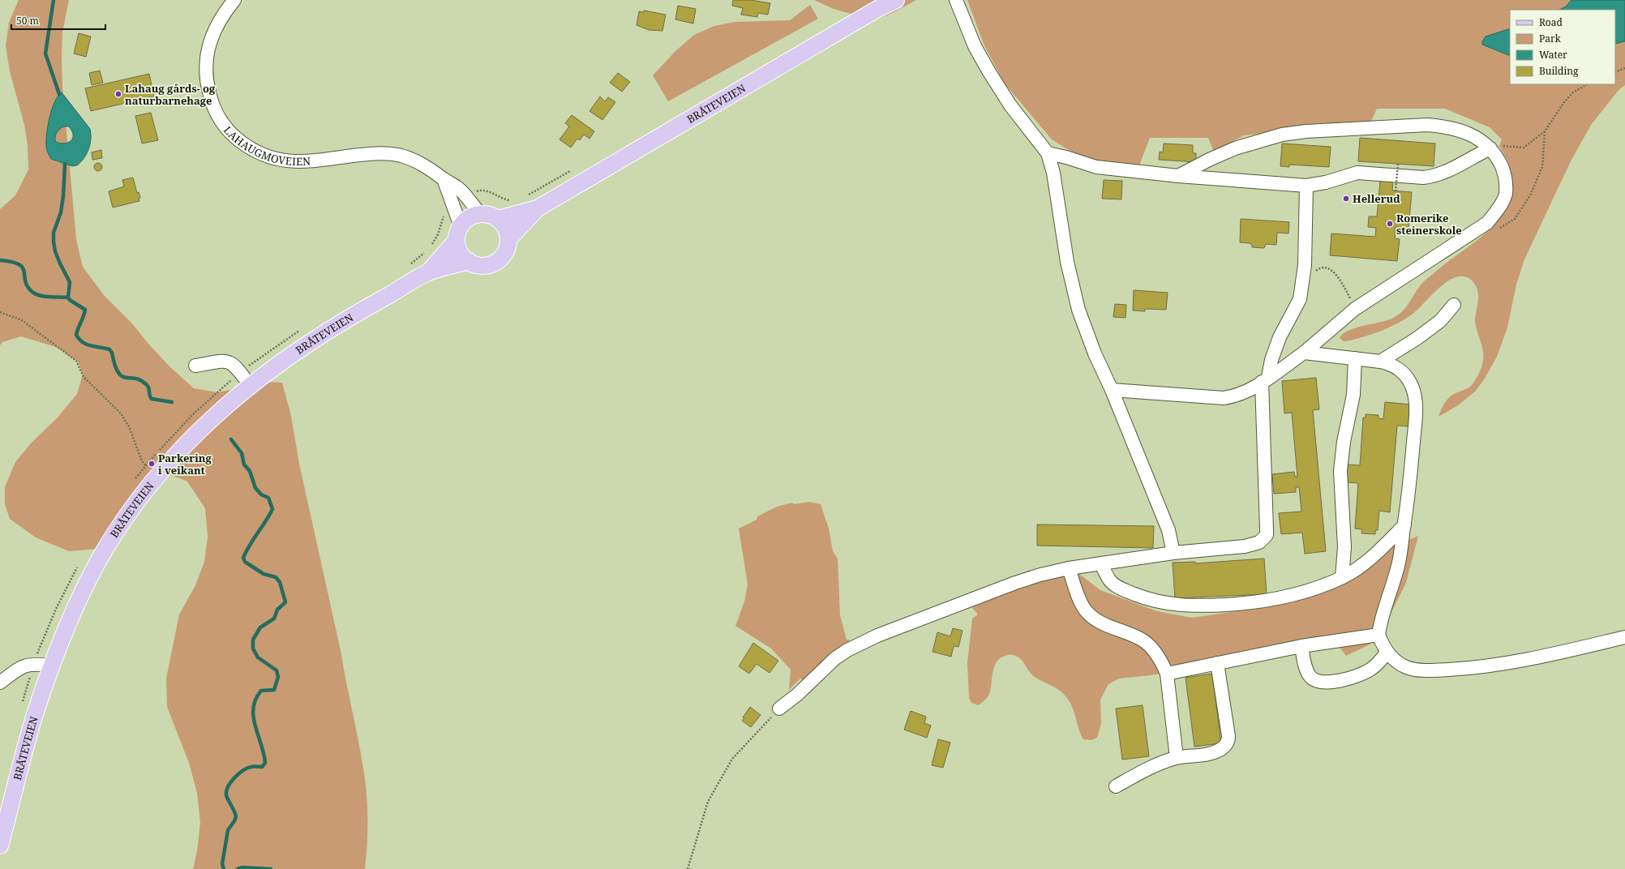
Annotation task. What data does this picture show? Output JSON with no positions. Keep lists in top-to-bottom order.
{
  "streets": {
    "main road": ["BRÅTEVEIEN"],
    "street": ["LAHAUGMOVEIEN"]
  },
  "crossings": [
    ["BRÅTEVEIEN", "LAHAUGMOVEIEN"]
  ],
  "places": [
    "Lahaug gårds- og naturbarnehage",
    "Hellerud",
    "Romerike steinerskole",
    "Parkering i veikant"
  ],
  "legend": [
    "Road",
    "Park",
    "Water",
    "Building"
  ],
  "scale_bar": "50 m"
}
